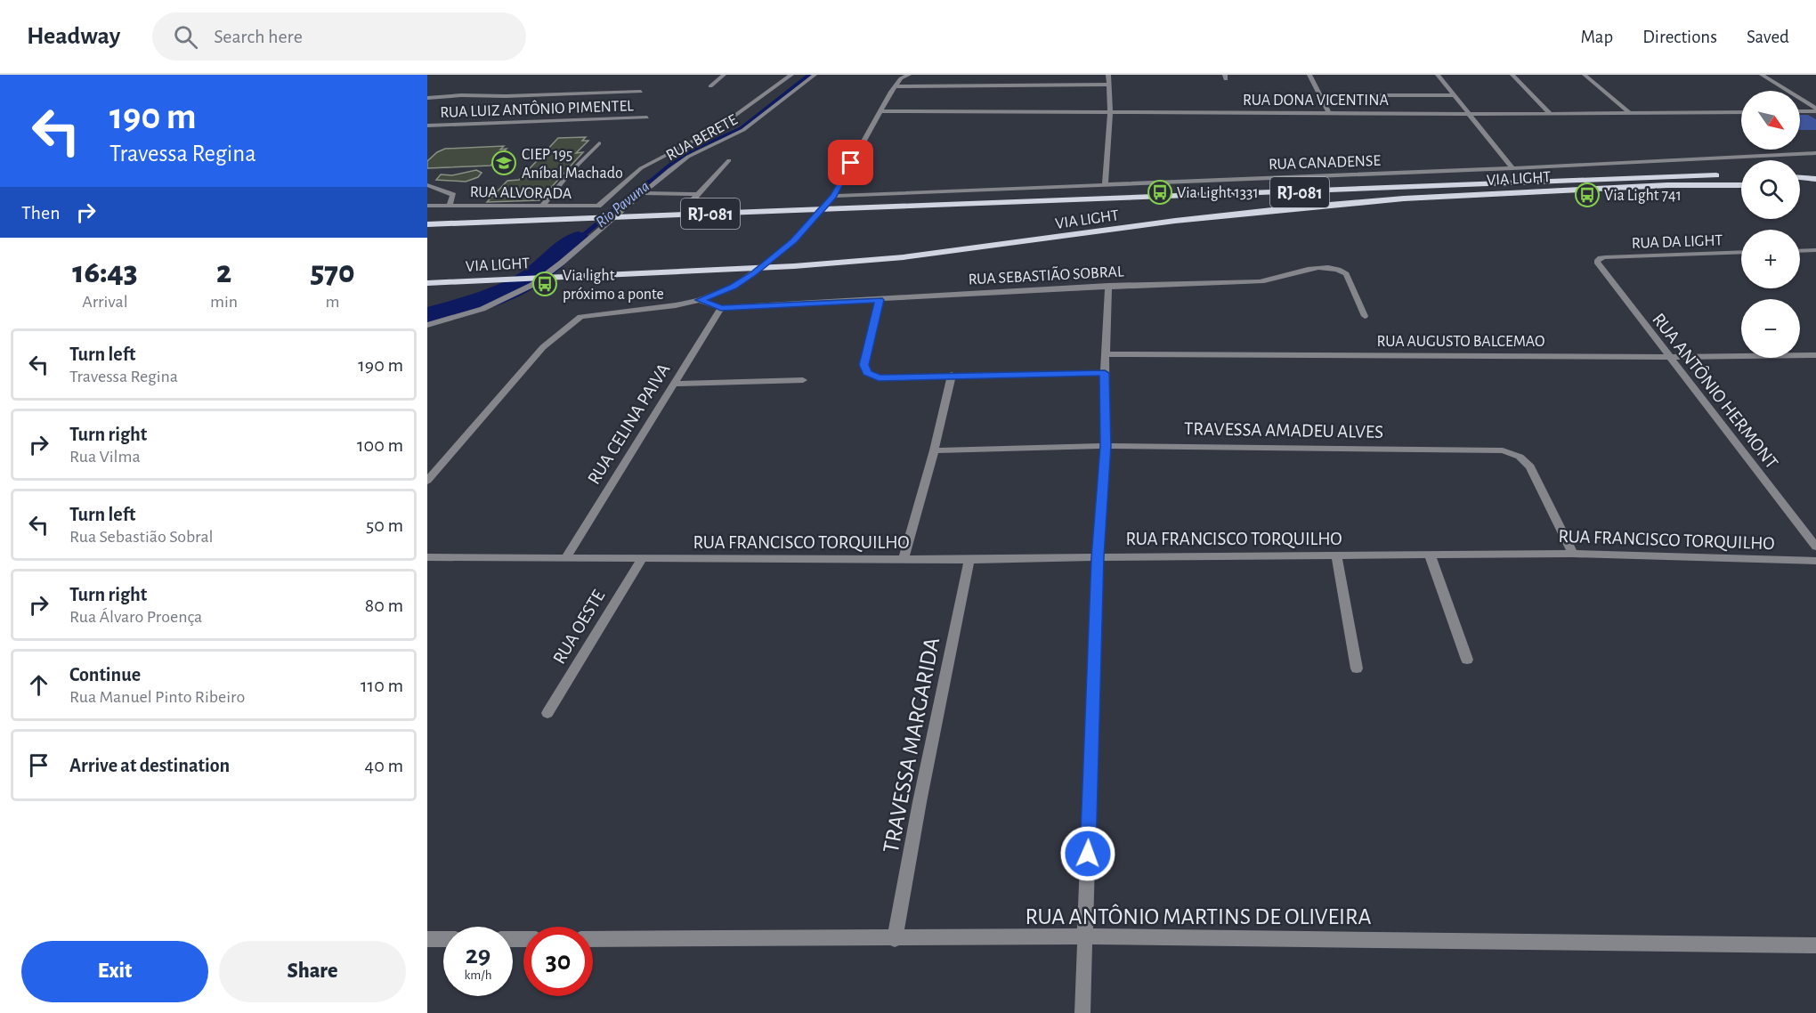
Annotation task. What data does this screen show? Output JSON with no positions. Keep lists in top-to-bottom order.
{
  "streets": {
    "main road": ["VIA LIGHT", "RJ-081"],
    "street": [
      "RUA DONA VICENTINA",
      "RUA LUIZ ANTÔNIO PIMENTEL",
      "RUA BERETE",
      "RUA CANADENSE",
      "RUA ALVORADA",
      "RUA DA LIGHT",
      "RUA SEBASTIÃO SOBRAL",
      "RUA AUGUSTO BALCEMAO",
      "RUA ANTÔNIO HERMONT",
      "RUA CELINA PAIVA",
      "TRAVESSA AMADEU ALVES",
      "RUA FRANCISCO TORQUILHO",
      "RUA OESTE",
      "TRAVESSA MARGARIDA",
      "RUA ANTÔNIO MARTINS DE OLIVEIRA"
    ]
  },
  "crossings": [
    ["RUA BERETE", "RUA ALVORADA"],
    ["RUA DA LIGHT", "RUA ANTÔNIO HERMONT"],
    ["RUA SEBASTIÃO SOBRAL", "RUA CELINA PAIVA"],
    ["RUA AUGUSTO BALCEMAO", "RUA ANTÔNIO HERMONT"],
    ["RUA CELINA PAIVA", "RUA FRANCISCO TORQUILHO"],
    ["TRAVESSA AMADEU ALVES", "RUA FRANCISCO TORQUILHO"],
    ["RUA FRANCISCO TORQUILHO", "RUA OESTE"],
    ["RUA FRANCISCO TORQUILHO", "TRAVESSA MARGARIDA"],
    ["TRAVESSA MARGARIDA", "RUA ANTÔNIO MARTINS DE OLIVEIRA"]
  ],
  "water": ["Rio Pavuna"],
  "places": {
    "school or university": ["CIEP 195 Aníbal Machado"],
    "bus stop": ["Via Light 1331", "Via Light 741", "Via light próximo a ponte"]
  },
  "north": "bottom right",
  "page": {
    "header": "Headway",
    "search": "Search here",
    "nav": ["Map", "Directions", "Saved"],
    "turn": ["190 m", "Travessa Regina"],
    "map_buttons": ["+", "−"],
    "then": "Then",
    "eta": [
      "16:43",
      "Arrival",
      "2",
      "min",
      "570",
      "m"
    ],
    "list": [
      {
        "name": "Turn left",
        "note": "Travessa Regina",
        "value": "190 m"
      },
      {
        "name": "Turn right",
        "note": "Rua Vilma",
        "value": "100 m"
      },
      {
        "name": "Turn left",
        "note": "Rua Sebastião Sobral",
        "value": "50 m"
      },
      {
        "name": "Turn right",
        "note": "Rua Álvaro Proença",
        "value": "80 m"
      },
      {
        "name": "Continue",
        "note": "Rua Manuel Pinto Ribeiro",
        "value": "110 m"
      },
      {
        "name": "Arrive at destination",
        "value": "40 m"
      }
    ],
    "speed": "29 km/h",
    "limit": "30",
    "buttons": ["Exit", "Share"]
  }
}
